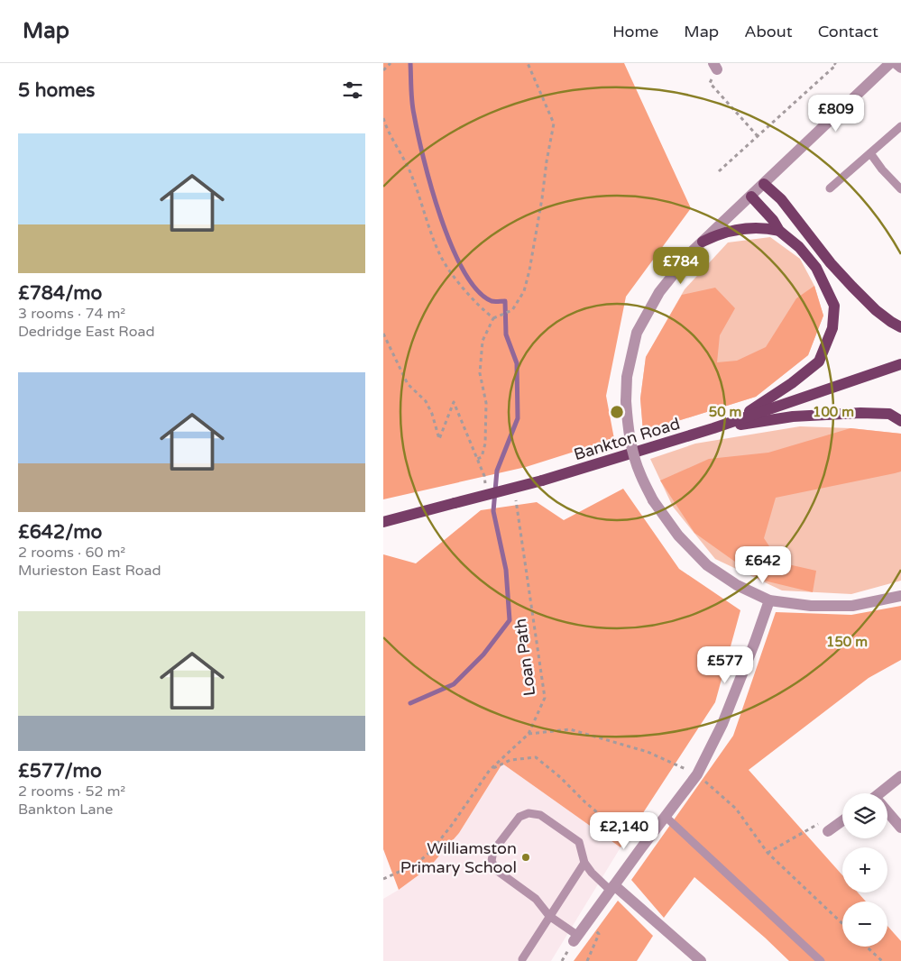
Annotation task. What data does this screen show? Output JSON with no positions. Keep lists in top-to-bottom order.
{
  "streets": {
    "main road": ["Bankton Road"],
    "path": ["Loan Path"]
  },
  "places": ["Williamston Primary School"],
  "page": {
    "header": "Map",
    "nav": [
      "Home",
      "Map",
      "About",
      "Contact"
    ],
    "heading": "5 homes",
    "price": [
      "£809",
      "£784",
      "£642",
      "£577",
      "£2,140"
    ],
    "list": [
      {
        "name": "£784/mo",
        "note": "3 rooms · 74 m² · Dedridge East Road"
      },
      {
        "name": "£642/mo",
        "note": "2 rooms · 60 m² · Murieston East Road"
      },
      {
        "name": "£577/mo",
        "note": "2 rooms · 52 m² · Bankton Lane"
      }
    ],
    "map_buttons": ["+", "−"]
  },
  "rings": ["50 m", "100 m", "150 m"]
}
